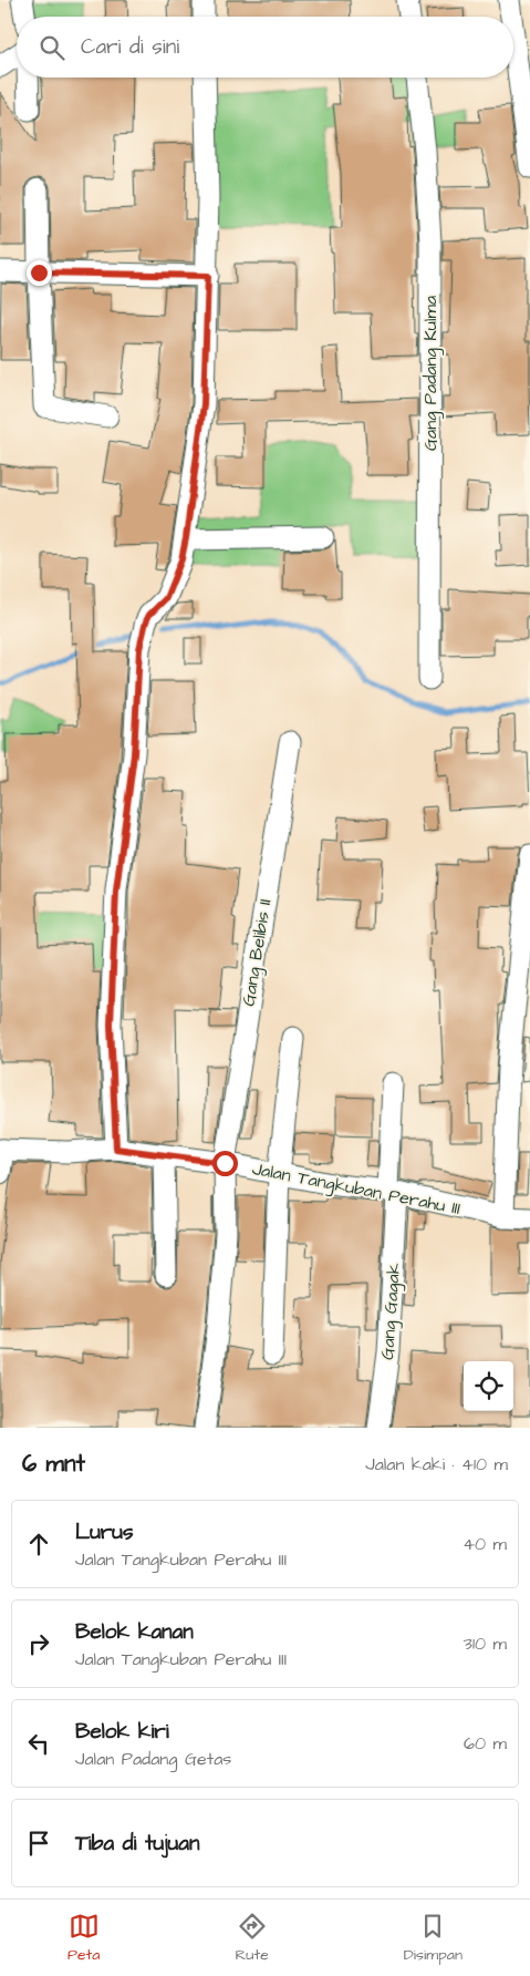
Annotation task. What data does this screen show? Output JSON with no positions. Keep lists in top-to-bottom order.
{
  "streets": {
    "street": [
      "Gang Padang Kulma",
      "Gang Belibis II",
      "Jalan Tangkuban Perahu III",
      "Gang Gagak"
    ]
  },
  "crossings": [
    ["Gang Belibis II", "Jalan Tangkuban Perahu III"],
    ["Jalan Tangkuban Perahu III", "Gang Gagak"]
  ],
  "page": {
    "search": "Cari di sini",
    "heading": ["6 mnt", "Jalan kaki · 410 m"],
    "list": [
      ["Lurus", "Jalan Tangkuban Perahu III", "40 m"],
      ["Belok kanan", "Jalan Tangkuban Perahu III", "310 m"],
      ["Belok kiri", "Jalan Padang Getas", "60 m"],
      "Tiba di tujuan"
    ],
    "nav": ["Peta", "Rute", "Disimpan"]
  }
}
